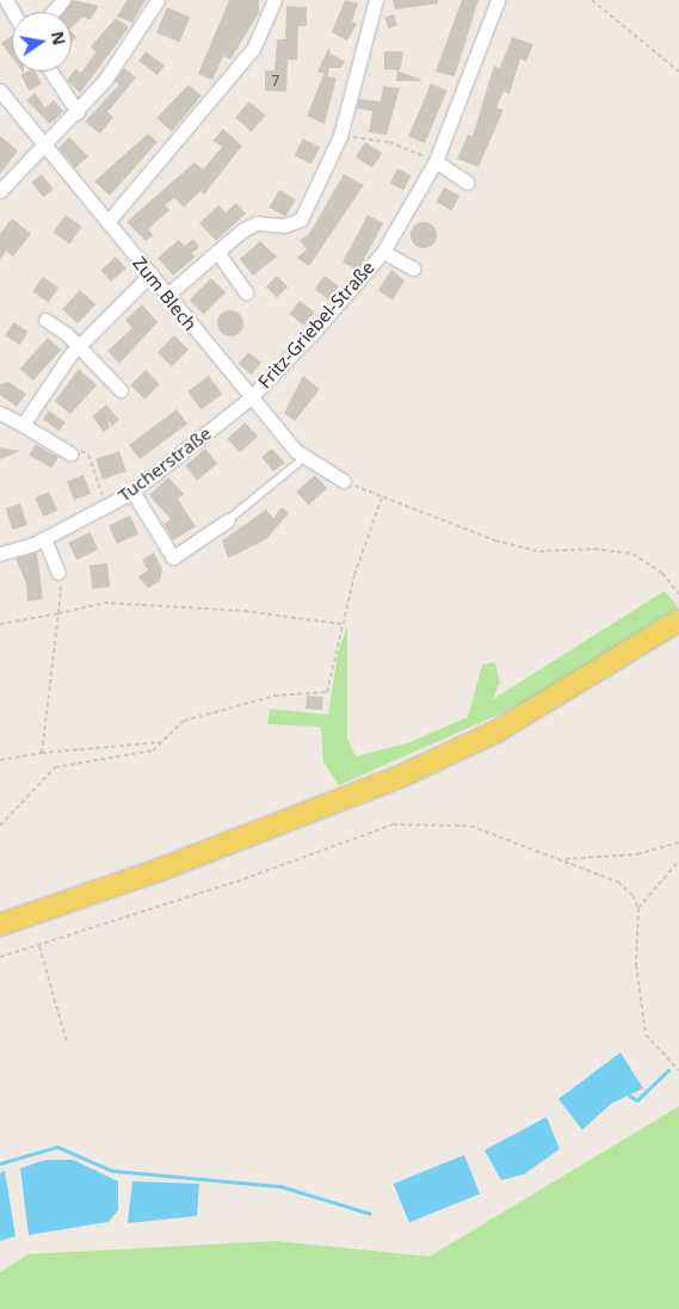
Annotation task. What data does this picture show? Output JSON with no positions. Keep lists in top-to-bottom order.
{
  "streets": {
    "street": ["Zum Blech", "Fritz-Griebel-Straße", "Tucherstraße"]
  },
  "crossings": [
    ["Zum Blech", "Fritz-Griebel-Straße"],
    ["Zum Blech", "Tucherstraße"],
    ["Fritz-Griebel-Straße", "Tucherstraße"]
  ],
  "house_numbers": ["7"],
  "north": "right"
}
